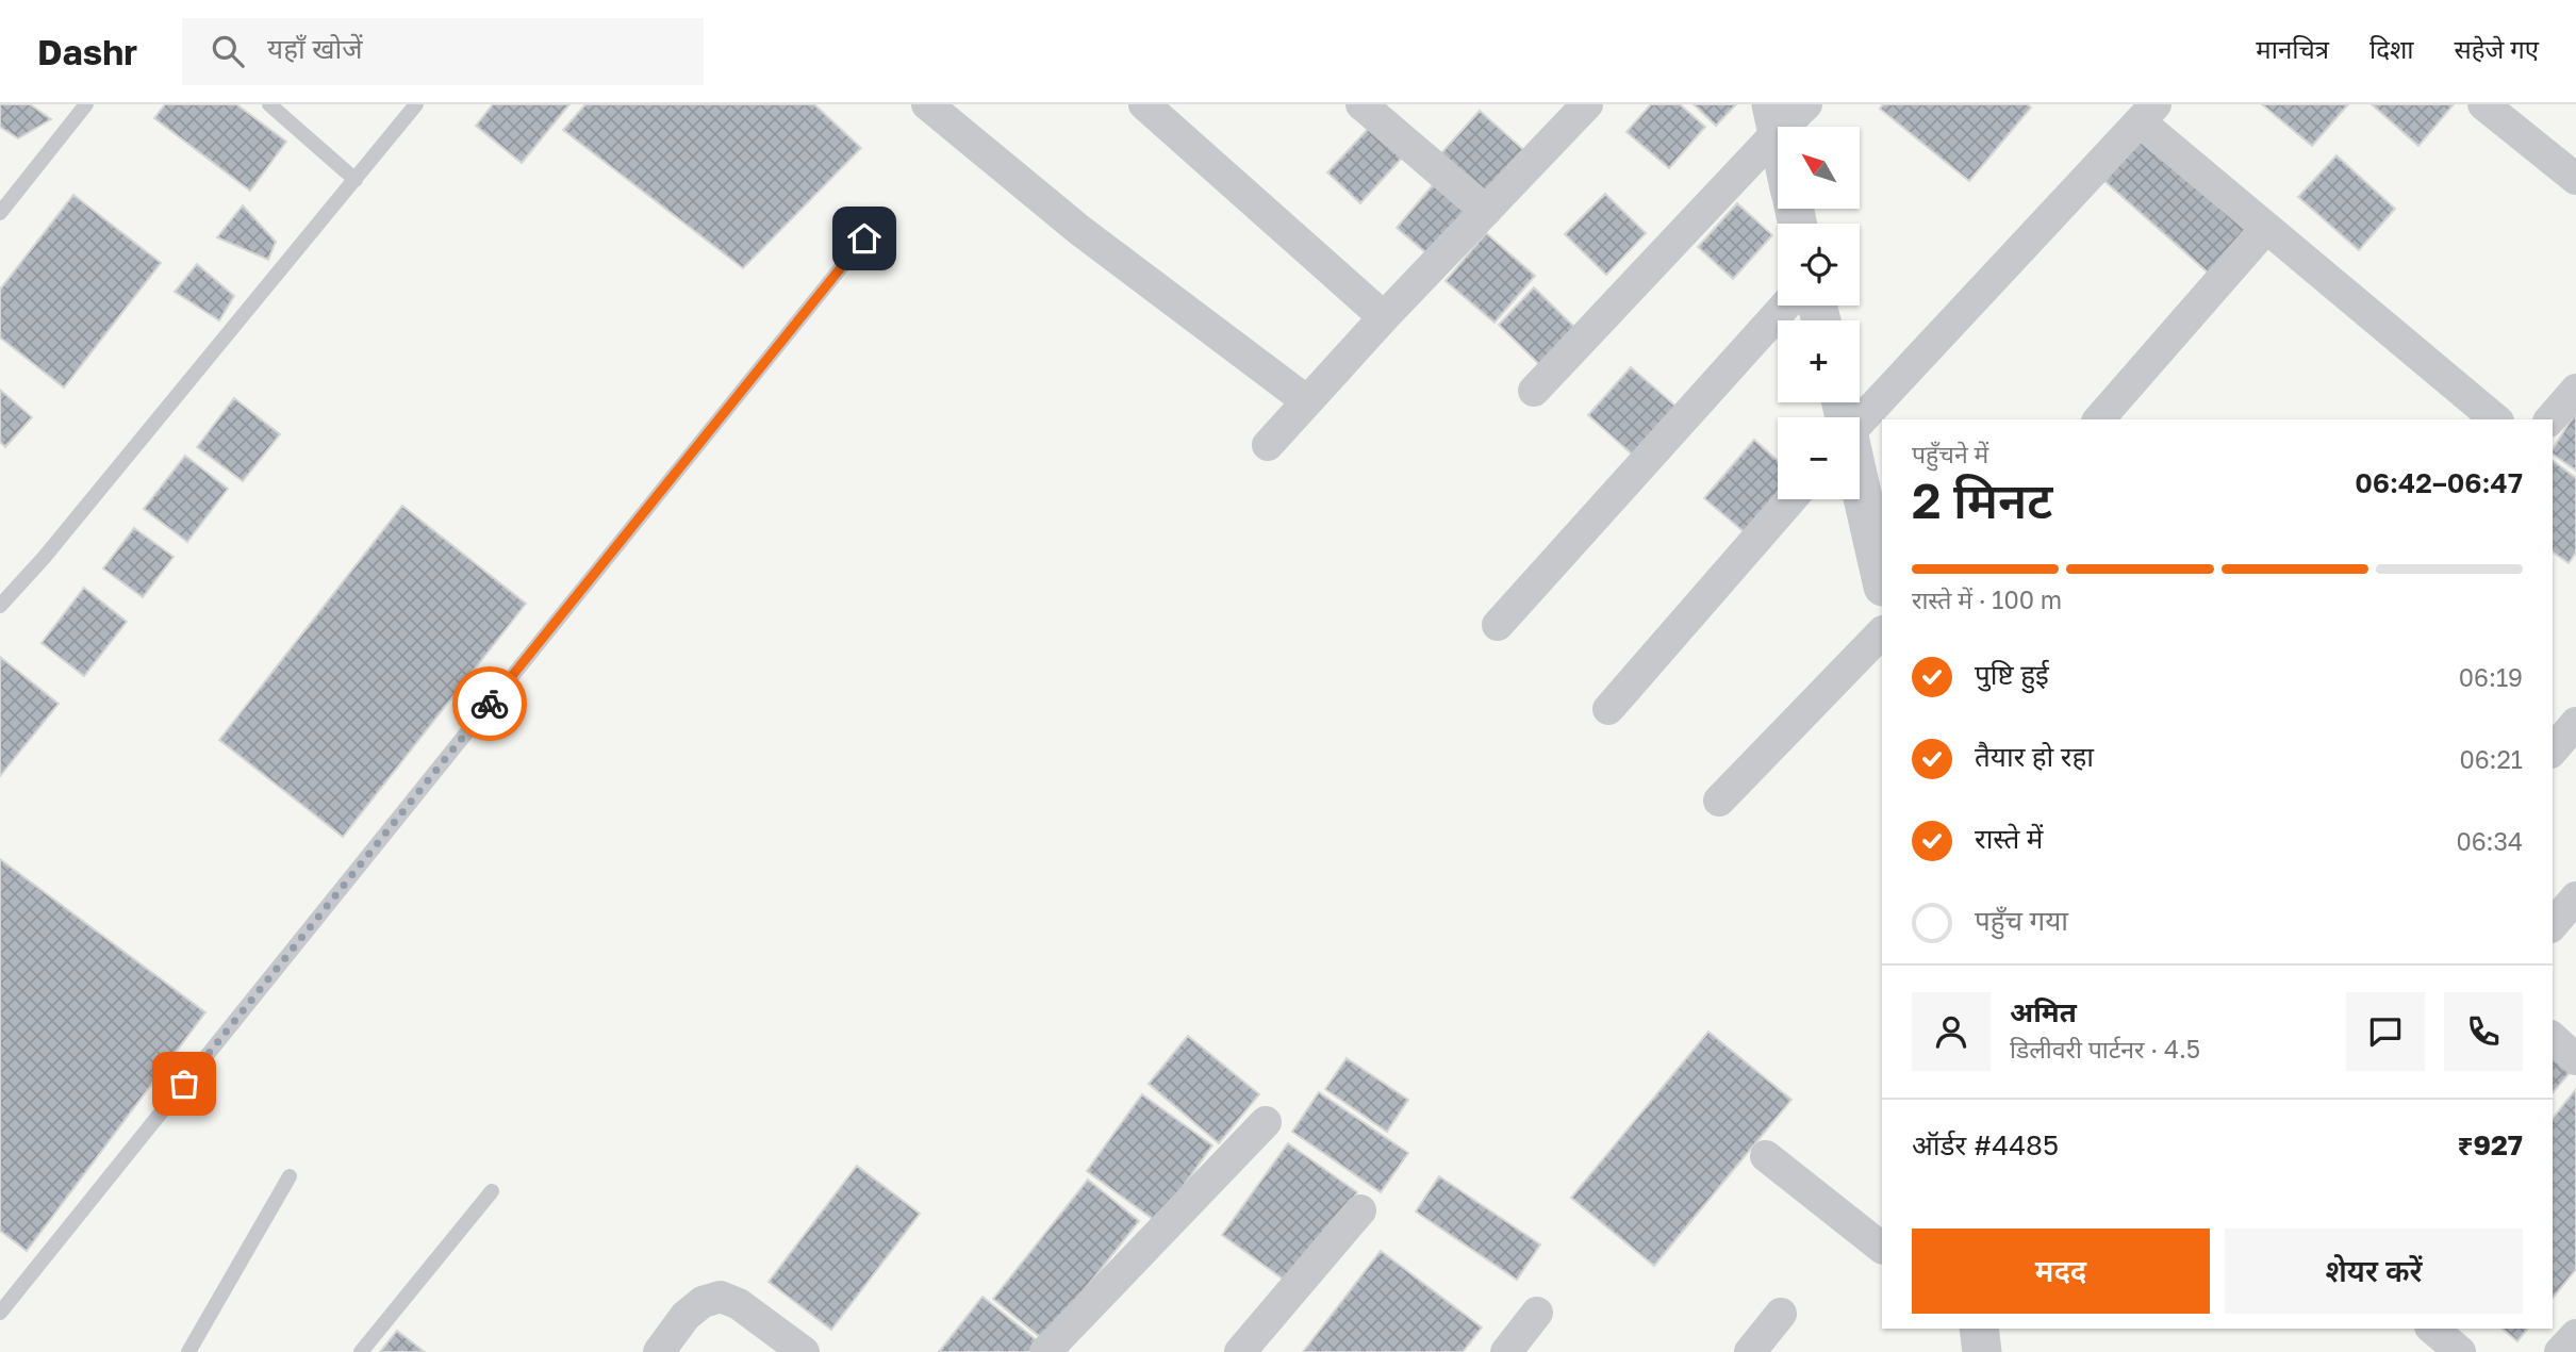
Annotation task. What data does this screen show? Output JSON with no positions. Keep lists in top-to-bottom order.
{
  "north": "top left",
  "page": {
    "header": "Dashr",
    "search": "यहाँ खोजें",
    "nav": ["मानचित्र", "दिशा", "सहेजे गए"],
    "map_buttons": ["+", "−"],
    "heading": ["2 मिनट", "पहुँचने में", "06:42–06:47"],
    "panel": [
      "अमित",
      "डिलीवरी पार्टनर · 4.5",
      "ऑर्डर #4485",
      "₹927"
    ],
    "bar": "रास्ते में · 100 m",
    "list": [
      ["पुष्टि हुई", "06:19"],
      ["तैयार हो रहा", "06:21"],
      ["रास्ते में", "06:34"],
      "पहुँच गया"
    ],
    "buttons": ["मदद", "शेयर करें"]
  }
}
